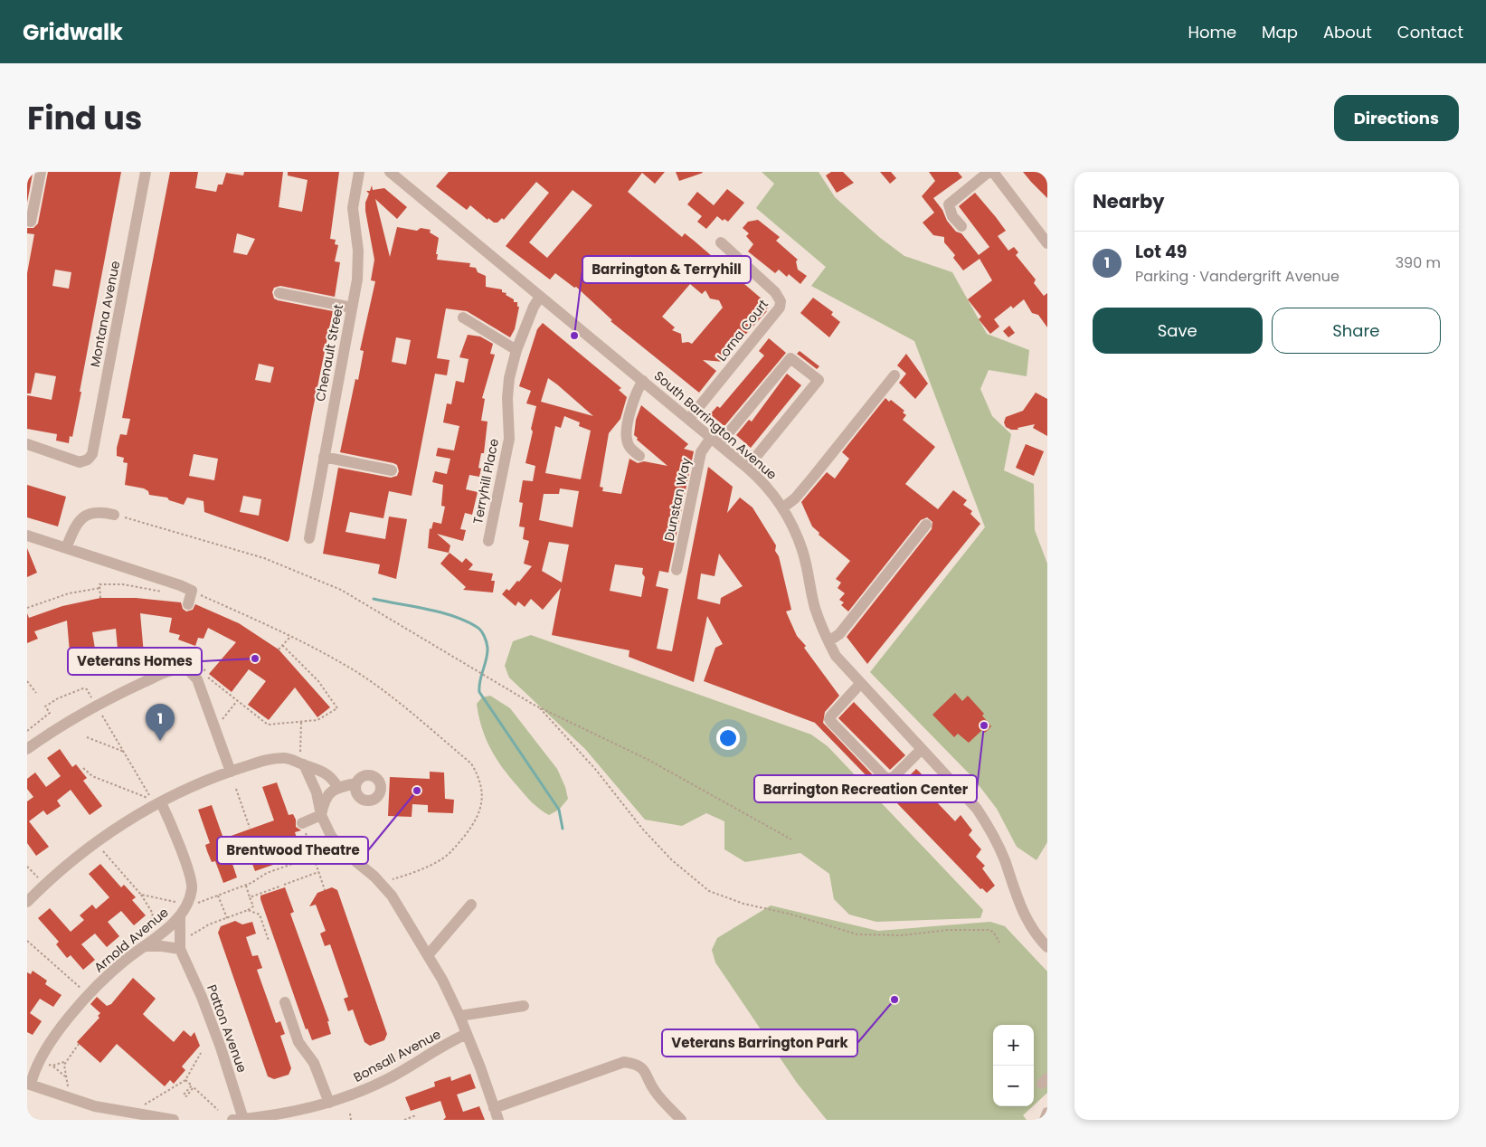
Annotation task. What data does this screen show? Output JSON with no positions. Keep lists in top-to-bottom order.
{
  "streets": {
    "street": [
      "Montana Avenue",
      "Lorna Court",
      "Chenault Street",
      "South Barrington Avenue",
      "Terryhill Place",
      "Dunstan Way",
      "Arnold Avenue",
      "Patton Avenue",
      "Bonsall Avenue"
    ]
  },
  "crossings": [
    ["Lorna Court", "South Barrington Avenue"],
    ["South Barrington Avenue", "Terryhill Place"],
    ["South Barrington Avenue", "Dunstan Way"],
    ["Arnold Avenue", "Patton Avenue"],
    ["Patton Avenue", "Bonsall Avenue"]
  ],
  "places": [
    "Barrington & Terryhill",
    "Veterans Homes",
    "Barrington Recreation Center",
    "Brentwood Theatre",
    "Veterans Barrington Park"
  ],
  "page": {
    "header": "Gridwalk",
    "nav": [
      "Home",
      "Map",
      "About",
      "Contact"
    ],
    "title": "Find us",
    "buttons": [
      "Directions",
      ["Save", "Share"]
    ],
    "heading": "Nearby",
    "list": [
      {
        "mark": "1",
        "name": "Lot 49",
        "note": "Parking · Vandergrift Avenue",
        "value": "390 m"
      }
    ],
    "pins": "1",
    "map_buttons": ["+", "−"]
  }
}
